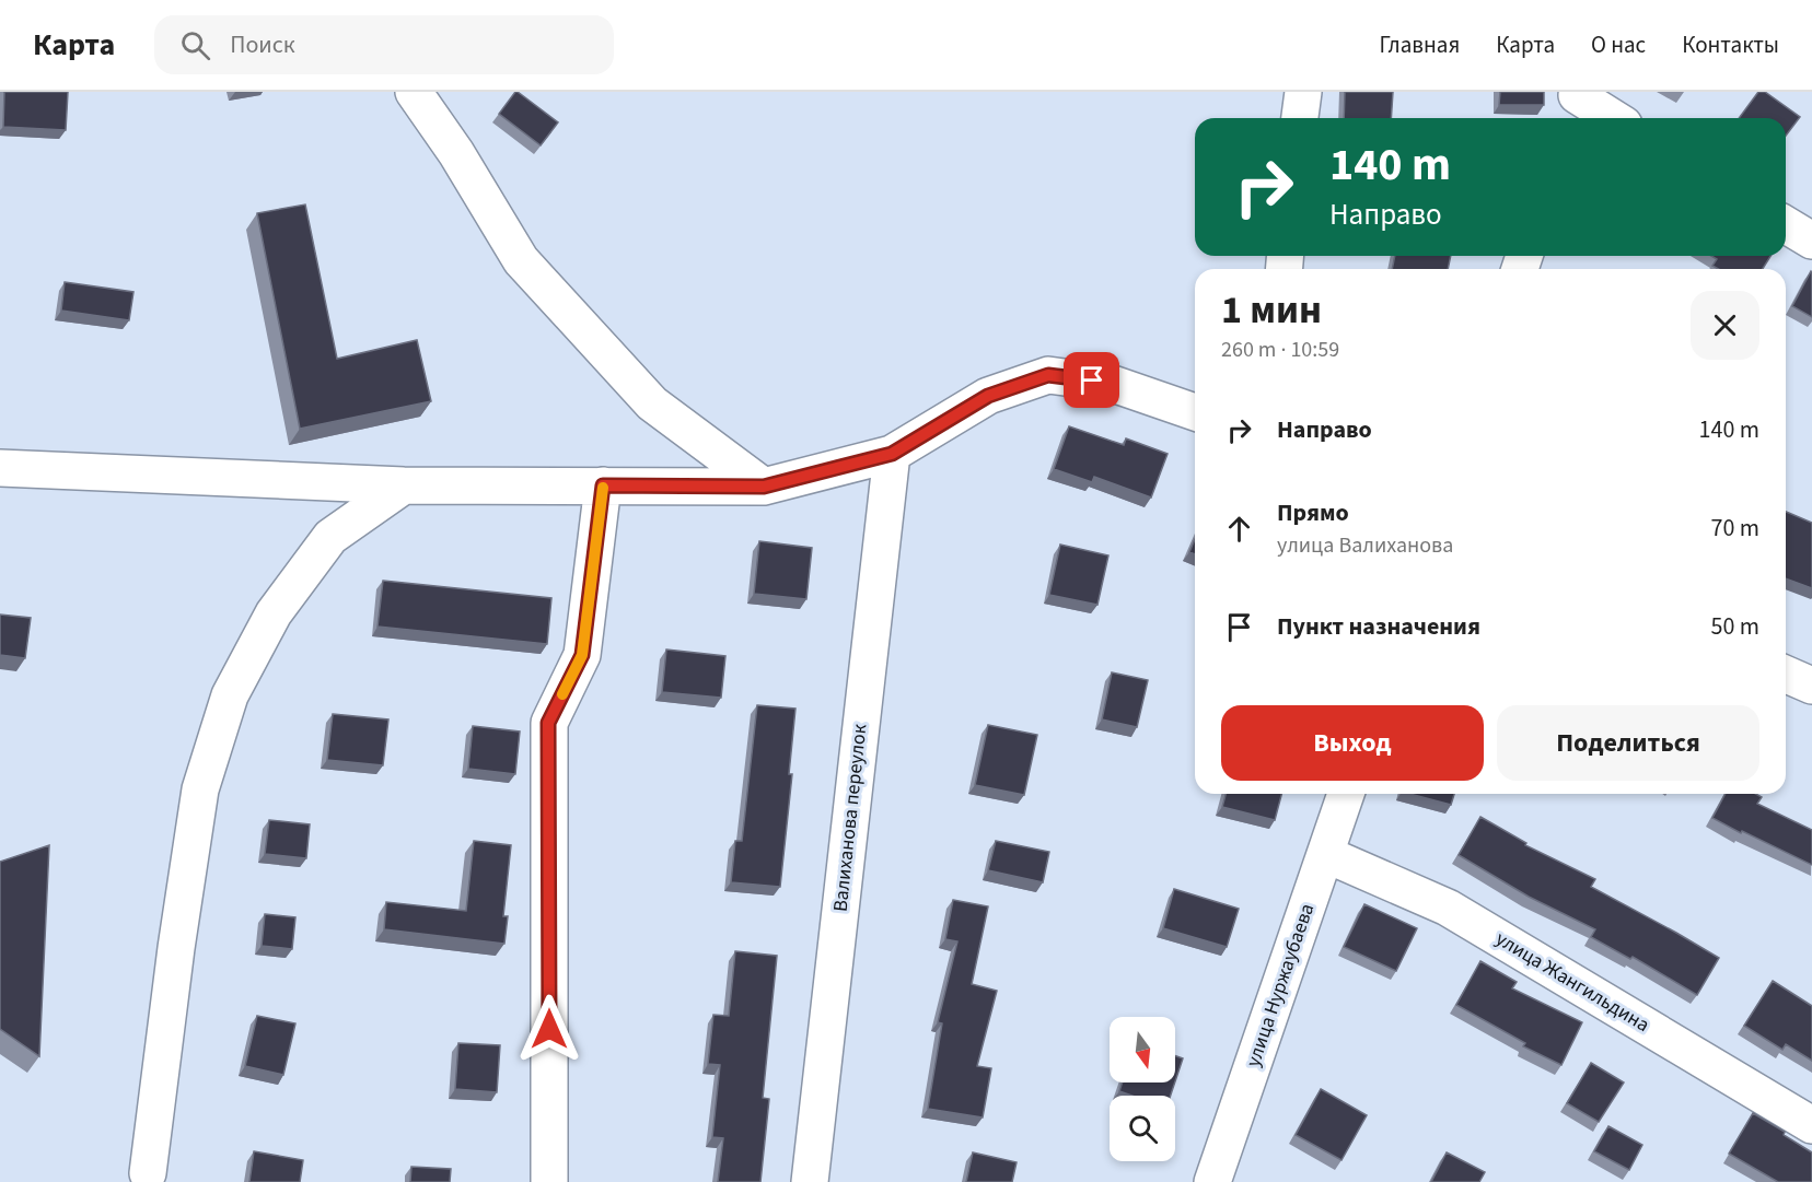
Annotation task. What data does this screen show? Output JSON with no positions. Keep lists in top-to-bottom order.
{
  "streets": {
    "street": ["Валиханова переулок", "улица Жангильдина", "улица Нуржаубаева"]
  },
  "crossings": [
    ["улица Жангильдина", "улица Нуржаубаева"]
  ],
  "north": "bottom",
  "page": {
    "header": "Карта",
    "search": "Поиск",
    "nav": [
      "Главная",
      "Карта",
      "О нас",
      "Контакты"
    ],
    "turn": ["140 m", "Направо"],
    "heading": ["1 мин", "260 m · 10:59"],
    "list": [
      {
        "name": "Направо",
        "value": "140 m"
      },
      {
        "name": "Прямо",
        "note": "улица Валиханова",
        "value": "70 m"
      },
      {
        "name": "Пункт назначения",
        "value": "50 m"
      }
    ],
    "buttons": ["Выход", "Поделиться"]
  }
}
